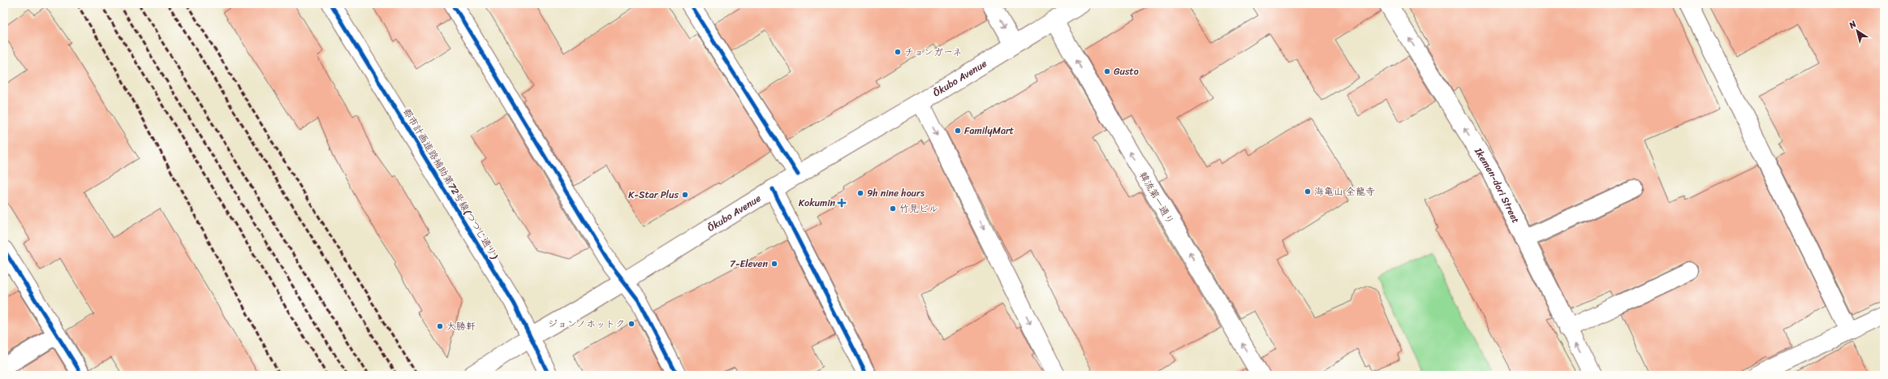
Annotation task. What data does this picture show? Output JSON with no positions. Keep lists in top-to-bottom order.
{
  "streets": {
    "street": [
      "Ōkubo Avenue",
      "都市計画道路補助第72号線(つつじ通り)",
      "Ikemen-dori Street",
      "韓流第一通り"
    ]
  },
  "crossings": [
    ["Ōkubo Avenue", "都市計画道路補助第72号線(つつじ通り)"],
    ["Ōkubo Avenue", "韓流第一通り"]
  ],
  "one_way": ["Ikemen-dori Street", "韓流第一通り"],
  "places": {
    "other": [
      "チョンガーネ",
      "Gusto",
      "FamilyMart",
      "海亀山 全龍寺",
      "9h nine hours",
      "K-Star Plus",
      "竹見ビル",
      "7-Eleven",
      "ジョンノホットク",
      "大勝軒"
    ],
    "health": ["Kokumin"]
  },
  "north": "top left"
}
